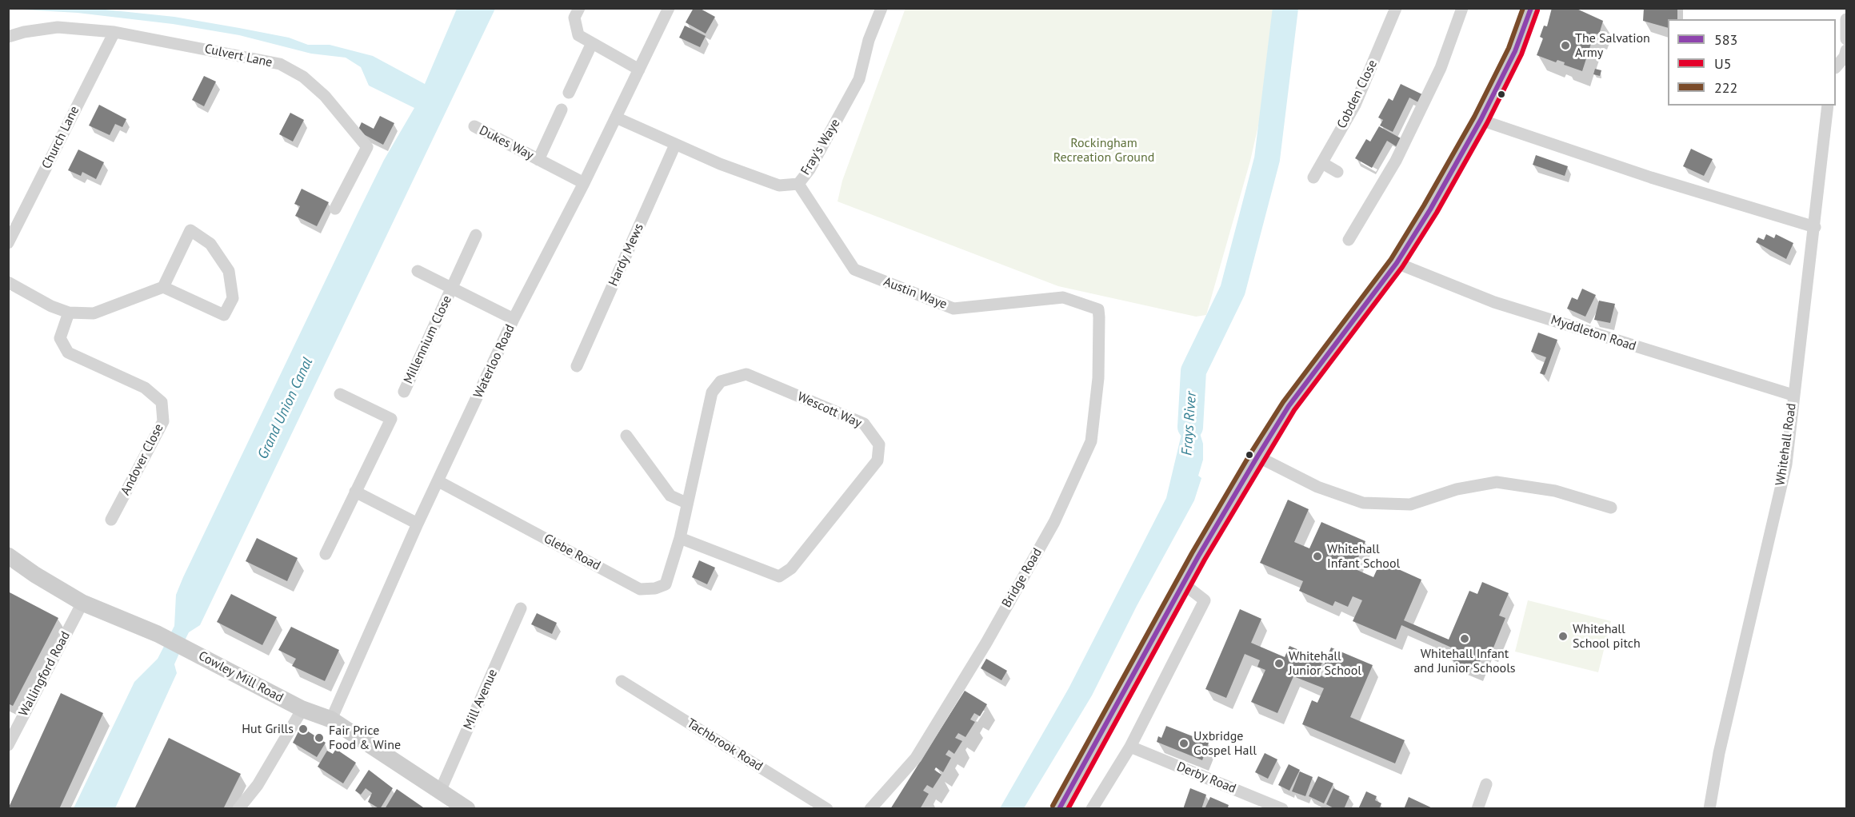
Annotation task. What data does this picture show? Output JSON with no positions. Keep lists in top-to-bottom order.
{
  "streets": {
    "street": [
      "Culvert Lane",
      "Cobden Close",
      "Church Lane",
      "Dukes Way",
      "Fray's Waye",
      "Hardy Mews",
      "Austin Waye",
      "Myddleton Road",
      "Millennium Close",
      "Waterloo Road",
      "Wescott Way",
      "Whitehall Road",
      "Andover Close",
      "Glebe Road",
      "Bridge Road",
      "Wallingford Road",
      "Cowley Mill Road",
      "Mill Avenue",
      "Tachbrook Road",
      "Derby Road"
    ]
  },
  "crossings": [
    ["Culvert Lane", "Church Lane"],
    ["Dukes Way", "Waterloo Road"],
    ["Fray's Waye", "Hardy Mews"],
    ["Fray's Waye", "Austin Waye"],
    ["Fray's Waye", "Waterloo Road"],
    ["Austin Waye", "Bridge Road"],
    ["Myddleton Road", "Whitehall Road"],
    ["Millennium Close", "Waterloo Road"],
    ["Waterloo Road", "Glebe Road"],
    ["Waterloo Road", "Cowley Mill Road"],
    ["Wescott Way", "Glebe Road"],
    ["Wallingford Road", "Cowley Mill Road"],
    ["Cowley Mill Road", "Mill Avenue"]
  ],
  "water": ["Grand Union Canal", "Frays River"],
  "parks": ["Rockingham Recreation Ground"],
  "places": [
    "The Salvation Army",
    "Whitehall Infant School",
    "Whitehall School pitch",
    "Whitehall Infant and Junior Schools",
    "Whitehall Junior School",
    "Hut Grills",
    "Fair Price Food & Wine",
    "Uxbridge Gospel Hall"
  ],
  "lines": ["transit line 583", "transit line 222", "transit line U5"],
  "legend": ["583", "U5", "222"]
}
